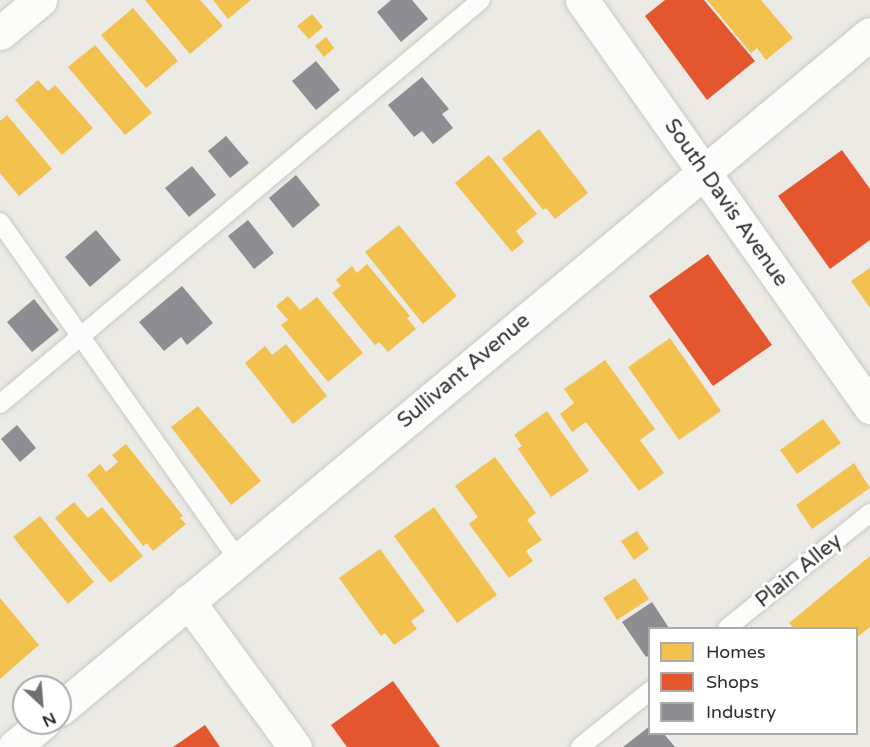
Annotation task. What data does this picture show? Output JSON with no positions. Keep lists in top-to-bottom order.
{
  "streets": {
    "street": ["South Davis Avenue", "Sullivant Avenue"],
    "lane": ["Plain Alley"]
  },
  "crossings": [
    ["South Davis Avenue", "Sullivant Avenue"]
  ],
  "legend": ["Homes", "Shops", "Industry"],
  "north": "bottom right"
}
